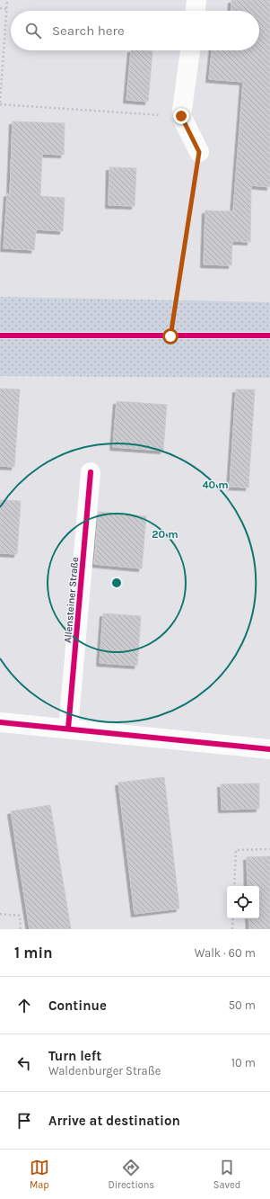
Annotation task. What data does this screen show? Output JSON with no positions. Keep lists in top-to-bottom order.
{
  "streets": {
    "street": ["Allensteiner Straße"]
  },
  "page": {
    "search": "Search here",
    "heading": ["1 min", "Walk · 60 m"],
    "list": [
      ["Continue", "50 m"],
      ["Turn left", "Waldenburger Straße", "10 m"],
      "Arrive at destination"
    ],
    "nav": ["Map", "Directions", "Saved"]
  },
  "rings": ["40 m", "20 m"]
}
